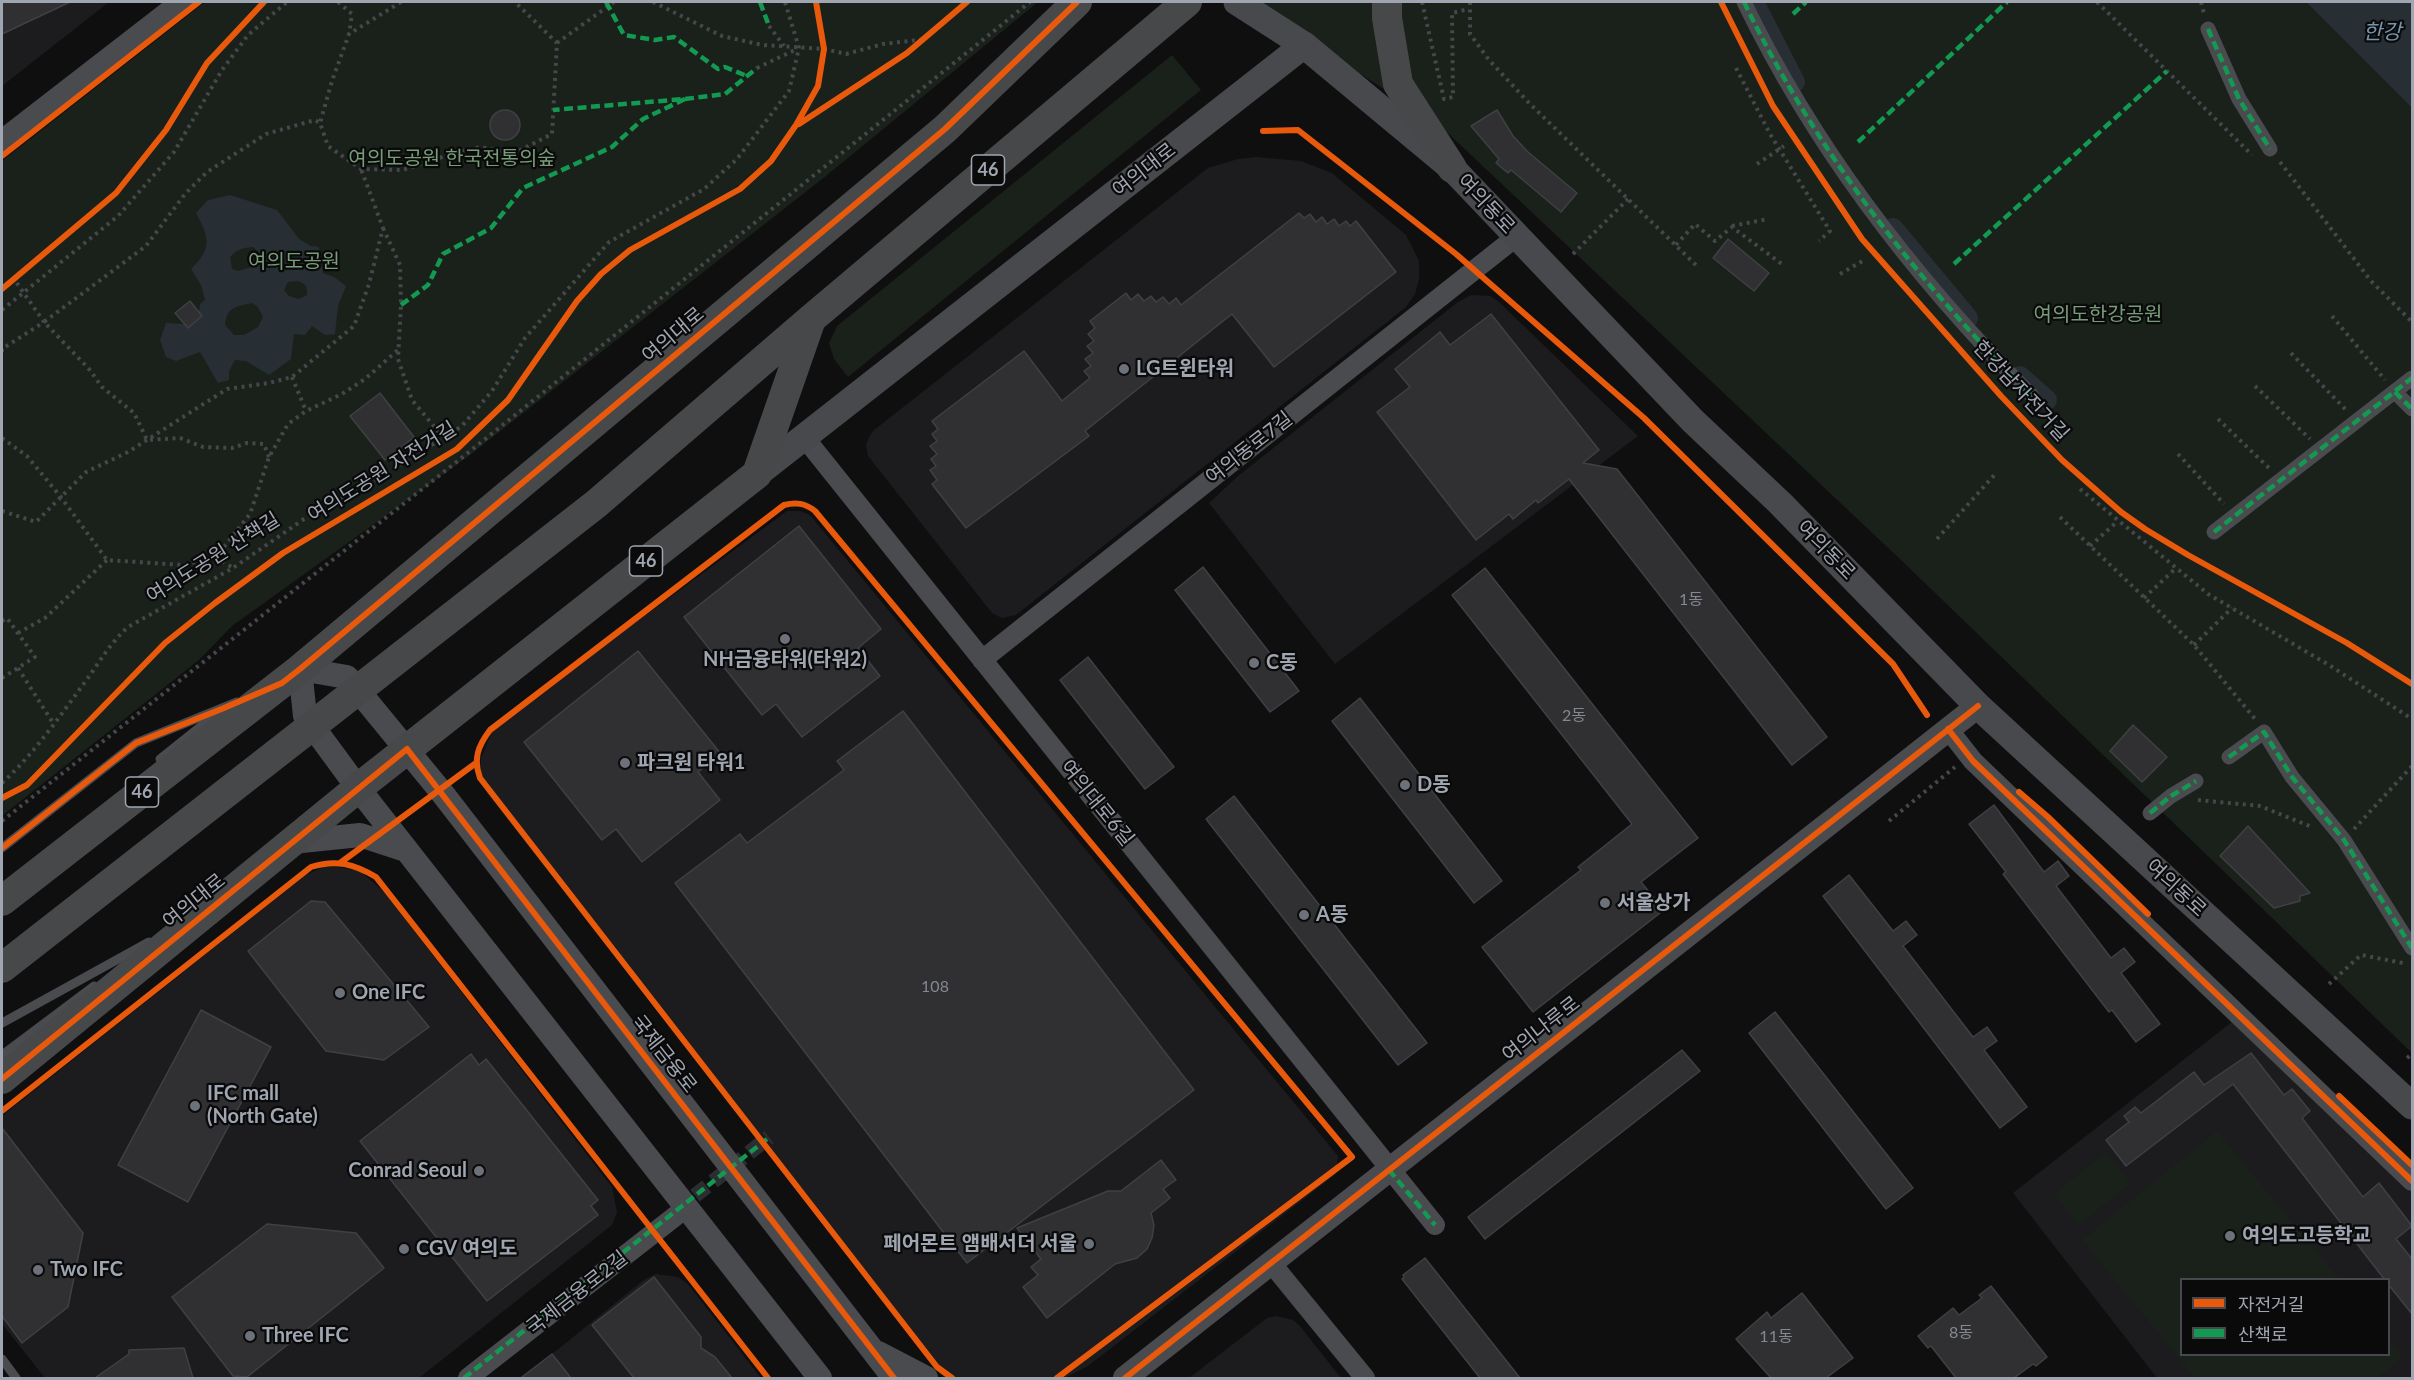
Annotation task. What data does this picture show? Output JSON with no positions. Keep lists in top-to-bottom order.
{
  "streets": {
    "main road": ["46", "여의대로", "여의동로"],
    "street": [
      "여의동로7길",
      "여의대로6길",
      "여의나루로",
      "국제금융로",
      "국제금융로2길"
    ],
    "path": ["여의도공원 산책길"],
    "cycle path": ["한강남자전거길", "여의도공원 자전거길"]
  },
  "crossings": [
    ["여의대로", "여의동로"],
    ["여의대로", "여의대로6길"],
    ["여의대로", "국제금융로"],
    ["여의동로", "여의동로7길"],
    ["여의동로", "여의나루로"],
    ["여의동로7길", "여의대로6길"],
    ["여의대로6길", "여의나루로"]
  ],
  "water": ["한강"],
  "parks": ["여의도공원 한국전통의숲", "여의도공원", "여의도한강공원"],
  "places": [
    "LG트윈타워",
    "NH금융타워(타워2)",
    "C동",
    "파크원 타워1",
    "D동",
    "서울상가",
    "A동",
    "One IFC",
    "IFC mall (North Gate)",
    "Conrad Seoul",
    "여의도고등학교",
    "페어몬트 앰배서더 서울",
    "CGV 여의도",
    "Two IFC",
    "Three IFC"
  ],
  "house_numbers": [
    "1동",
    "2동",
    "108",
    "8동",
    "11동"
  ],
  "legend": ["자전거길", "산책로"]
}
